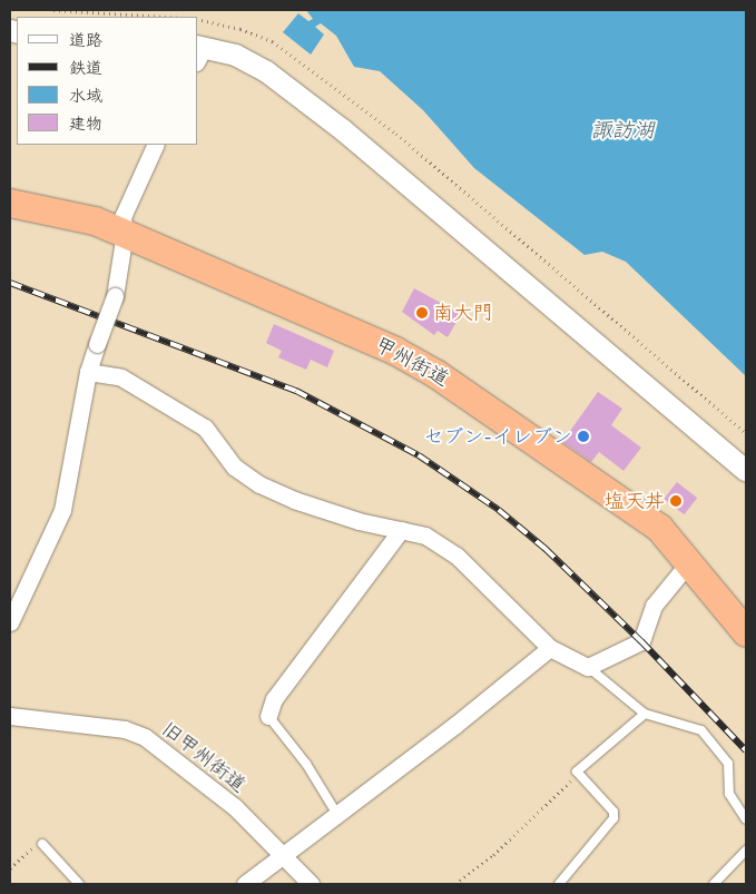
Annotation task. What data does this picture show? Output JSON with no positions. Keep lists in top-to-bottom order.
{
  "streets": {
    "highway": ["甲州街道"],
    "street": ["旧甲州街道"]
  },
  "water": ["諏訪湖"],
  "places": ["南大門", "セブン-イレブン", "塩天丼"],
  "legend": [
    "道路",
    "鉄道",
    "水域",
    "建物"
  ]
}
